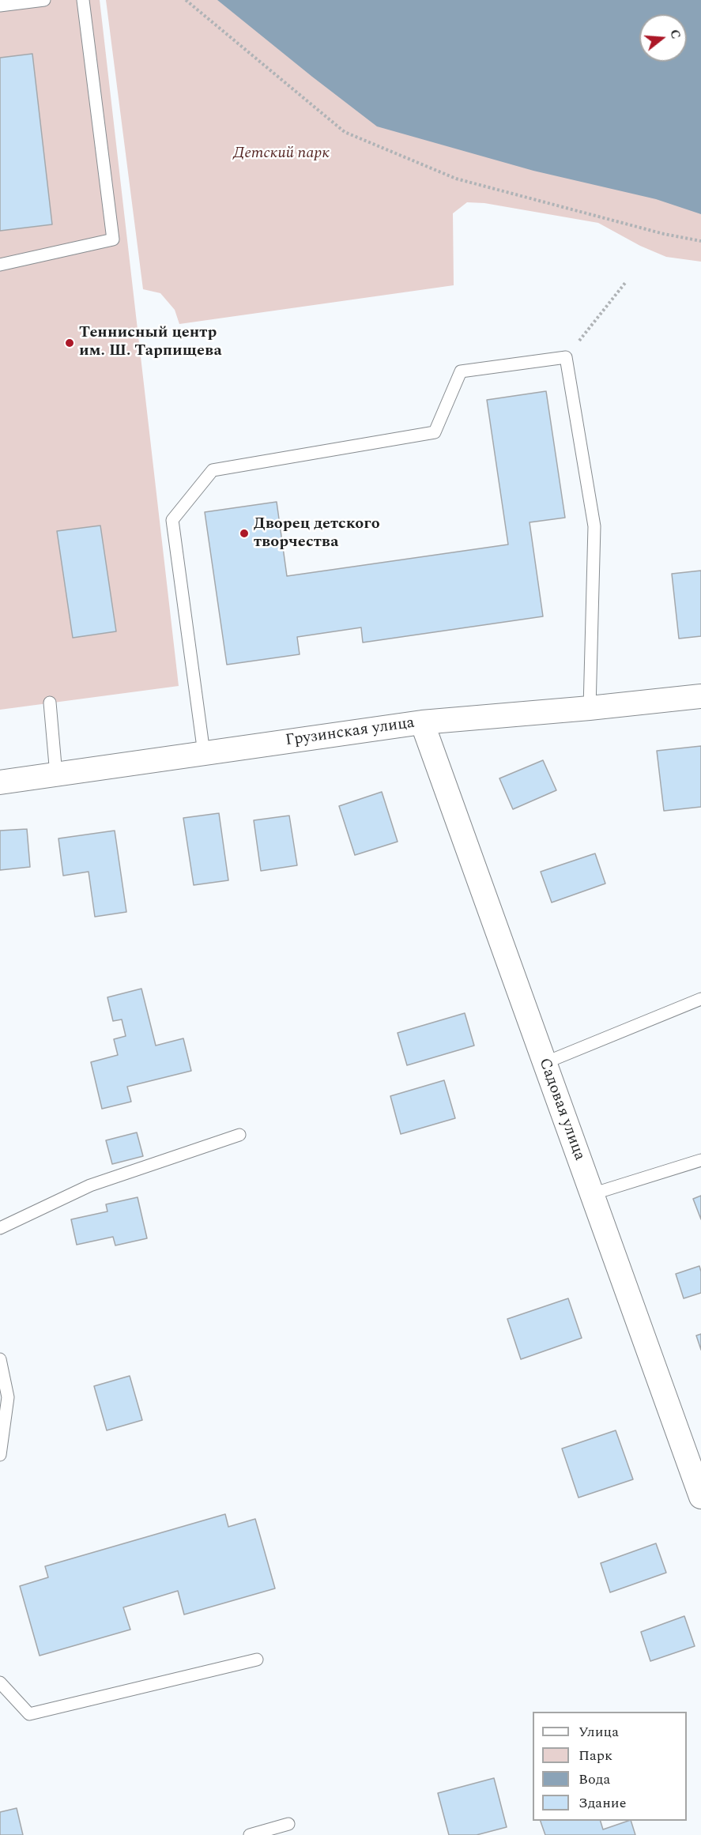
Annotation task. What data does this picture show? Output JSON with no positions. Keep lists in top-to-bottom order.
{
  "streets": {
    "street": ["Грузинская улица", "Садовая улица"]
  },
  "crossings": [
    ["Грузинская улица", "Садовая улица"]
  ],
  "parks": ["Детский парк"],
  "places": ["Теннисный центр им. Ш. Тарпищева", "Дворец детского творчества"],
  "legend": [
    "Улица",
    "Парк",
    "Вода",
    "Здание"
  ],
  "north": "right"
}
